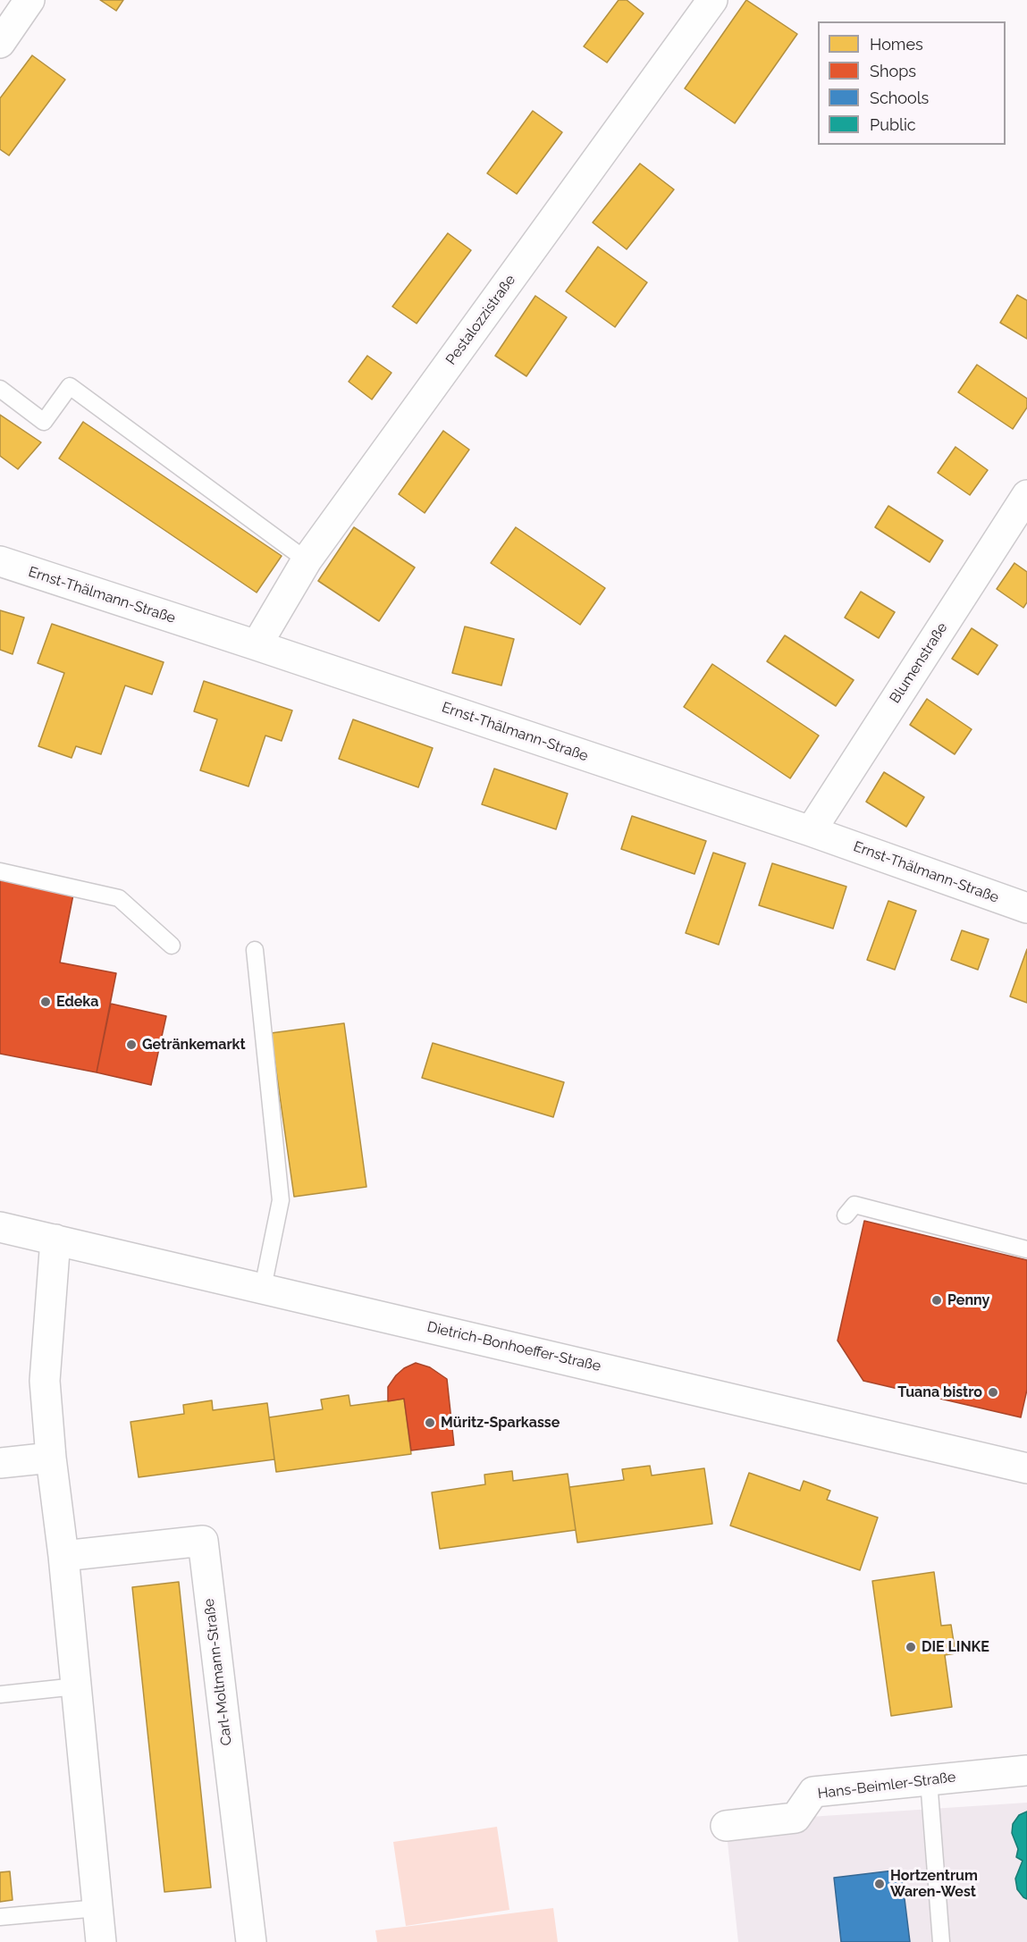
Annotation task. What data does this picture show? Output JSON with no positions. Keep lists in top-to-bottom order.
{
  "streets": {
    "street": [
      "Pestalozzistraße",
      "Ernst-Thälmann-Straße",
      "Blumenstraße",
      "Dietrich-Bonhoeffer-Straße",
      "Carl-Moltmann-Straße",
      "Hans-Beimler-Straße"
    ]
  },
  "crossings": [
    ["Pestalozzistraße", "Ernst-Thälmann-Straße"],
    ["Ernst-Thälmann-Straße", "Blumenstraße"]
  ],
  "places": [
    "Edeka",
    "Getränkemarkt",
    "Penny",
    "Tuana bistro",
    "Müritz-Sparkasse",
    "DIE LINKE",
    "Hortzentrum Waren-West"
  ],
  "legend": [
    "Homes",
    "Shops",
    "Schools",
    "Public"
  ]
}
